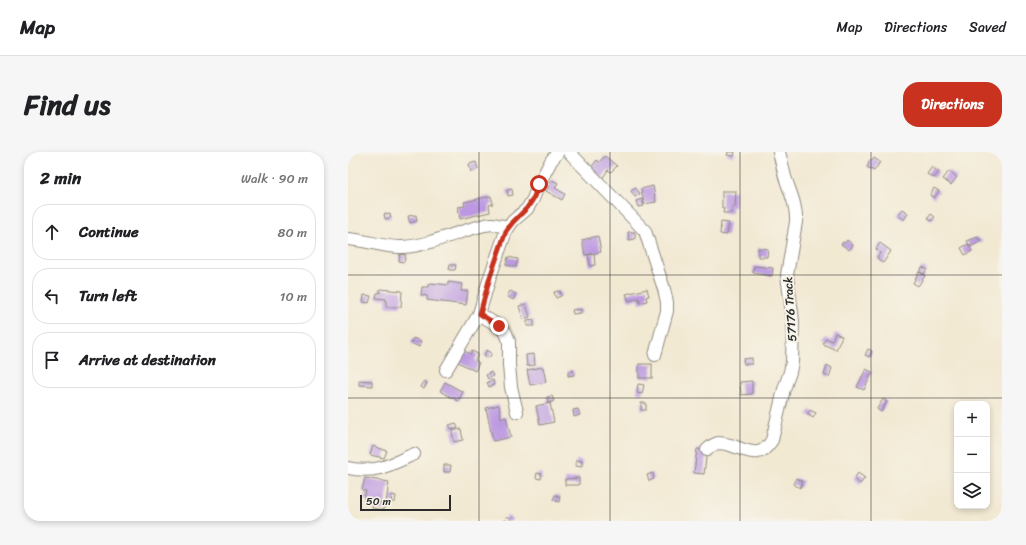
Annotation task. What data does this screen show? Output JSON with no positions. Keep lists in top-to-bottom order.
{
  "streets": {
    "street": ["57176 Track"]
  },
  "scale_bar": "50 m",
  "page": {
    "header": "Map",
    "nav": ["Map", "Directions", "Saved"],
    "title": "Find us",
    "buttons": "Directions",
    "heading": ["2 min", "Walk · 90 m"],
    "list": [
      ["Continue", "80 m"],
      ["Turn left", "10 m"],
      "Arrive at destination"
    ],
    "map_buttons": ["+", "−"],
    "scale": "50 m"
  }
}
